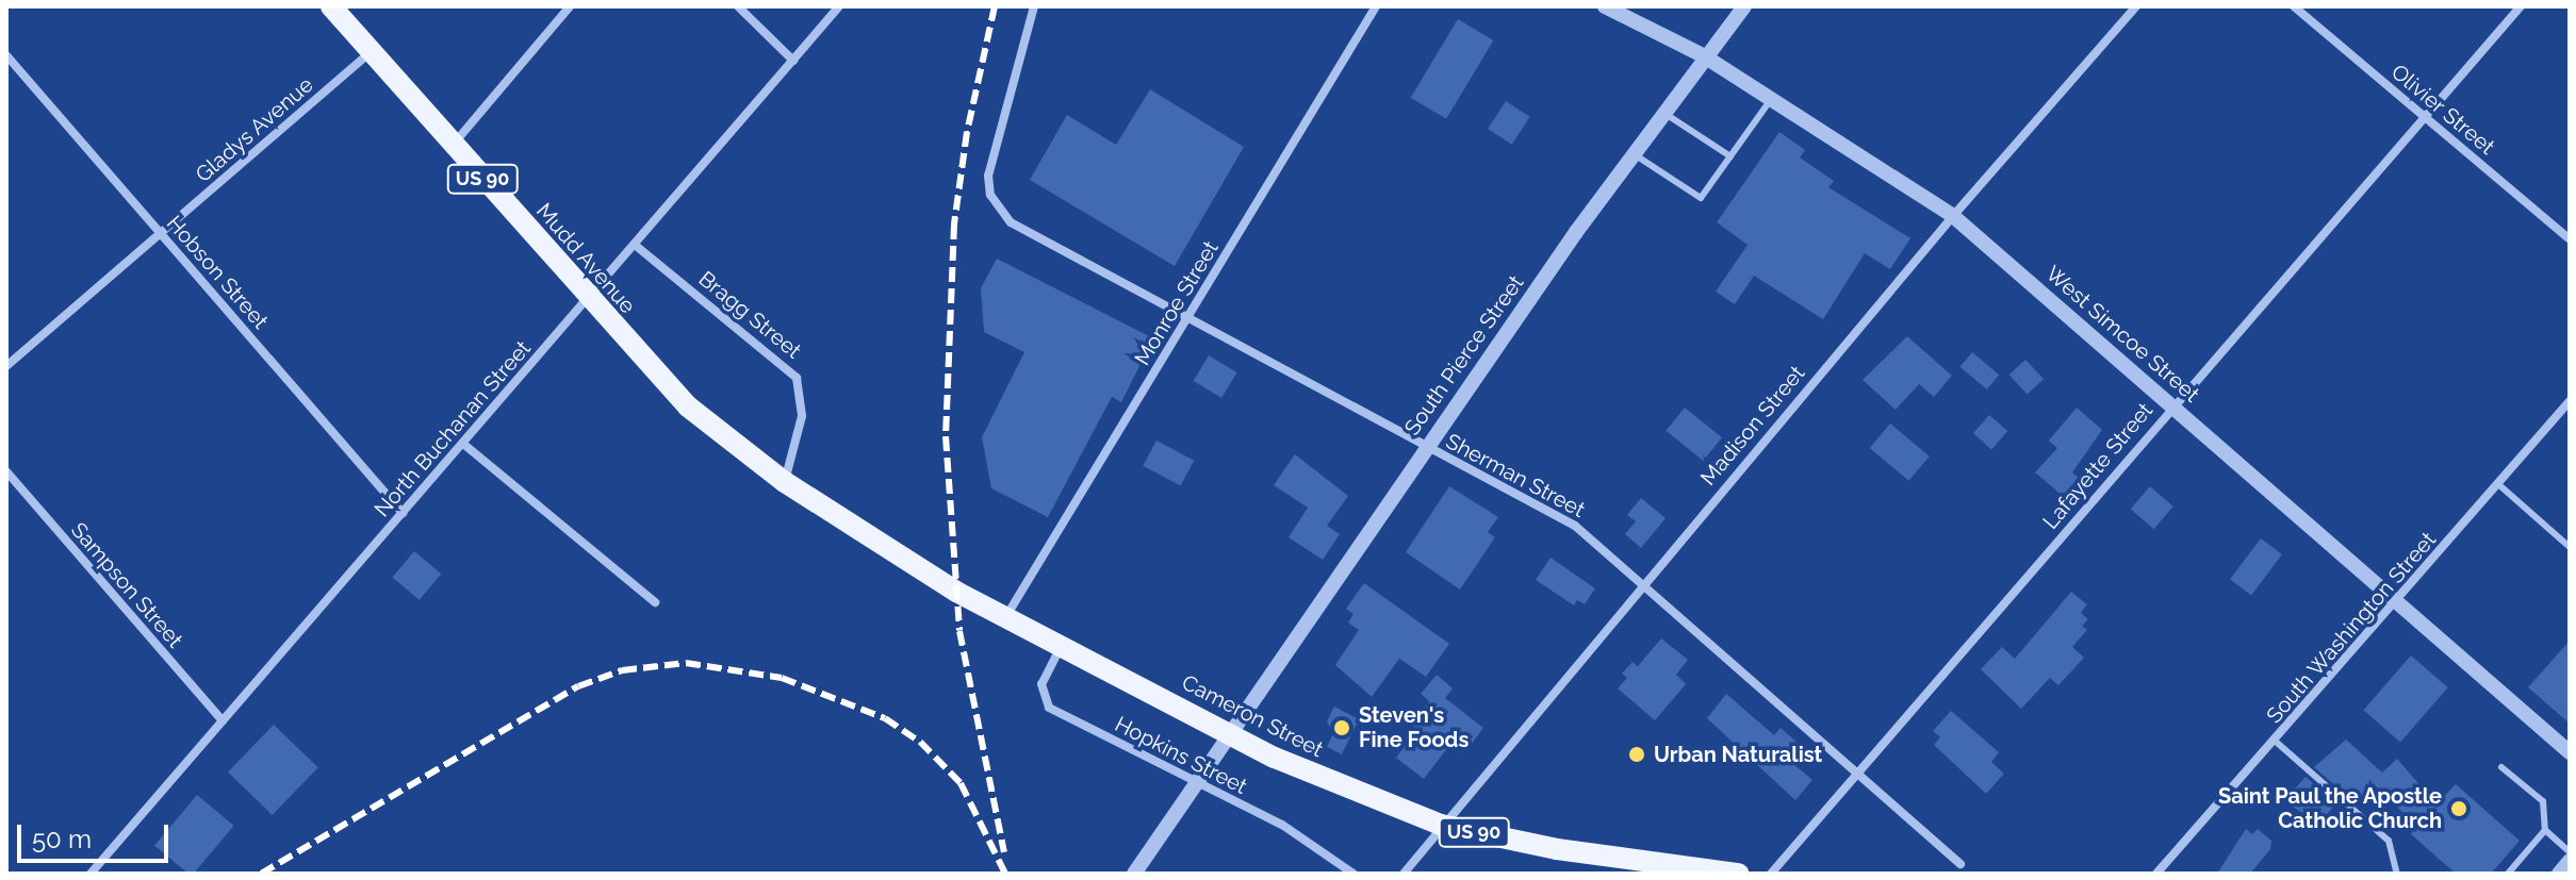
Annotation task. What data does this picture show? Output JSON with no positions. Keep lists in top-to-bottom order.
{
  "streets": {
    "main road": ["US 90", "Mudd Avenue", "Cameron Street"],
    "street": [
      "Olivier Street",
      "Gladys Avenue",
      "Hobson Street",
      "Monroe Street",
      "Bragg Street",
      "West Simcoe Street",
      "South Pierce Street",
      "Madison Street",
      "North Buchanan Street",
      "Lafayette Street",
      "Sherman Street",
      "Sampson Street",
      "South Washington Street",
      "Hopkins Street"
    ]
  },
  "crossings": [
    ["Olivier Street", "Lafayette Street"],
    ["Gladys Avenue", "Mudd Avenue"],
    ["Gladys Avenue", "Hobson Street"],
    ["Mudd Avenue", "Bragg Street"],
    ["Mudd Avenue", "North Buchanan Street"],
    ["Mudd Avenue", "Cameron Street"],
    ["Hobson Street", "North Buchanan Street"],
    ["Monroe Street", "Sherman Street"],
    ["Monroe Street", "Cameron Street"],
    ["Bragg Street", "North Buchanan Street"],
    ["West Simcoe Street", "South Pierce Street"],
    ["West Simcoe Street", "Madison Street"],
    ["West Simcoe Street", "Lafayette Street"],
    ["West Simcoe Street", "South Washington Street"],
    ["South Pierce Street", "Sherman Street"],
    ["South Pierce Street", "Cameron Street"],
    ["South Pierce Street", "Hopkins Street"],
    ["Madison Street", "Sherman Street"],
    ["Madison Street", "Cameron Street"],
    ["North Buchanan Street", "Sampson Street"],
    ["Lafayette Street", "Sherman Street"],
    ["Cameron Street", "Hopkins Street"]
  ],
  "places": ["Steven's Fine Foods", "Urban Naturalist", "Saint Paul the Apostle Catholic Church"],
  "scale_bar": "50 m"
}
